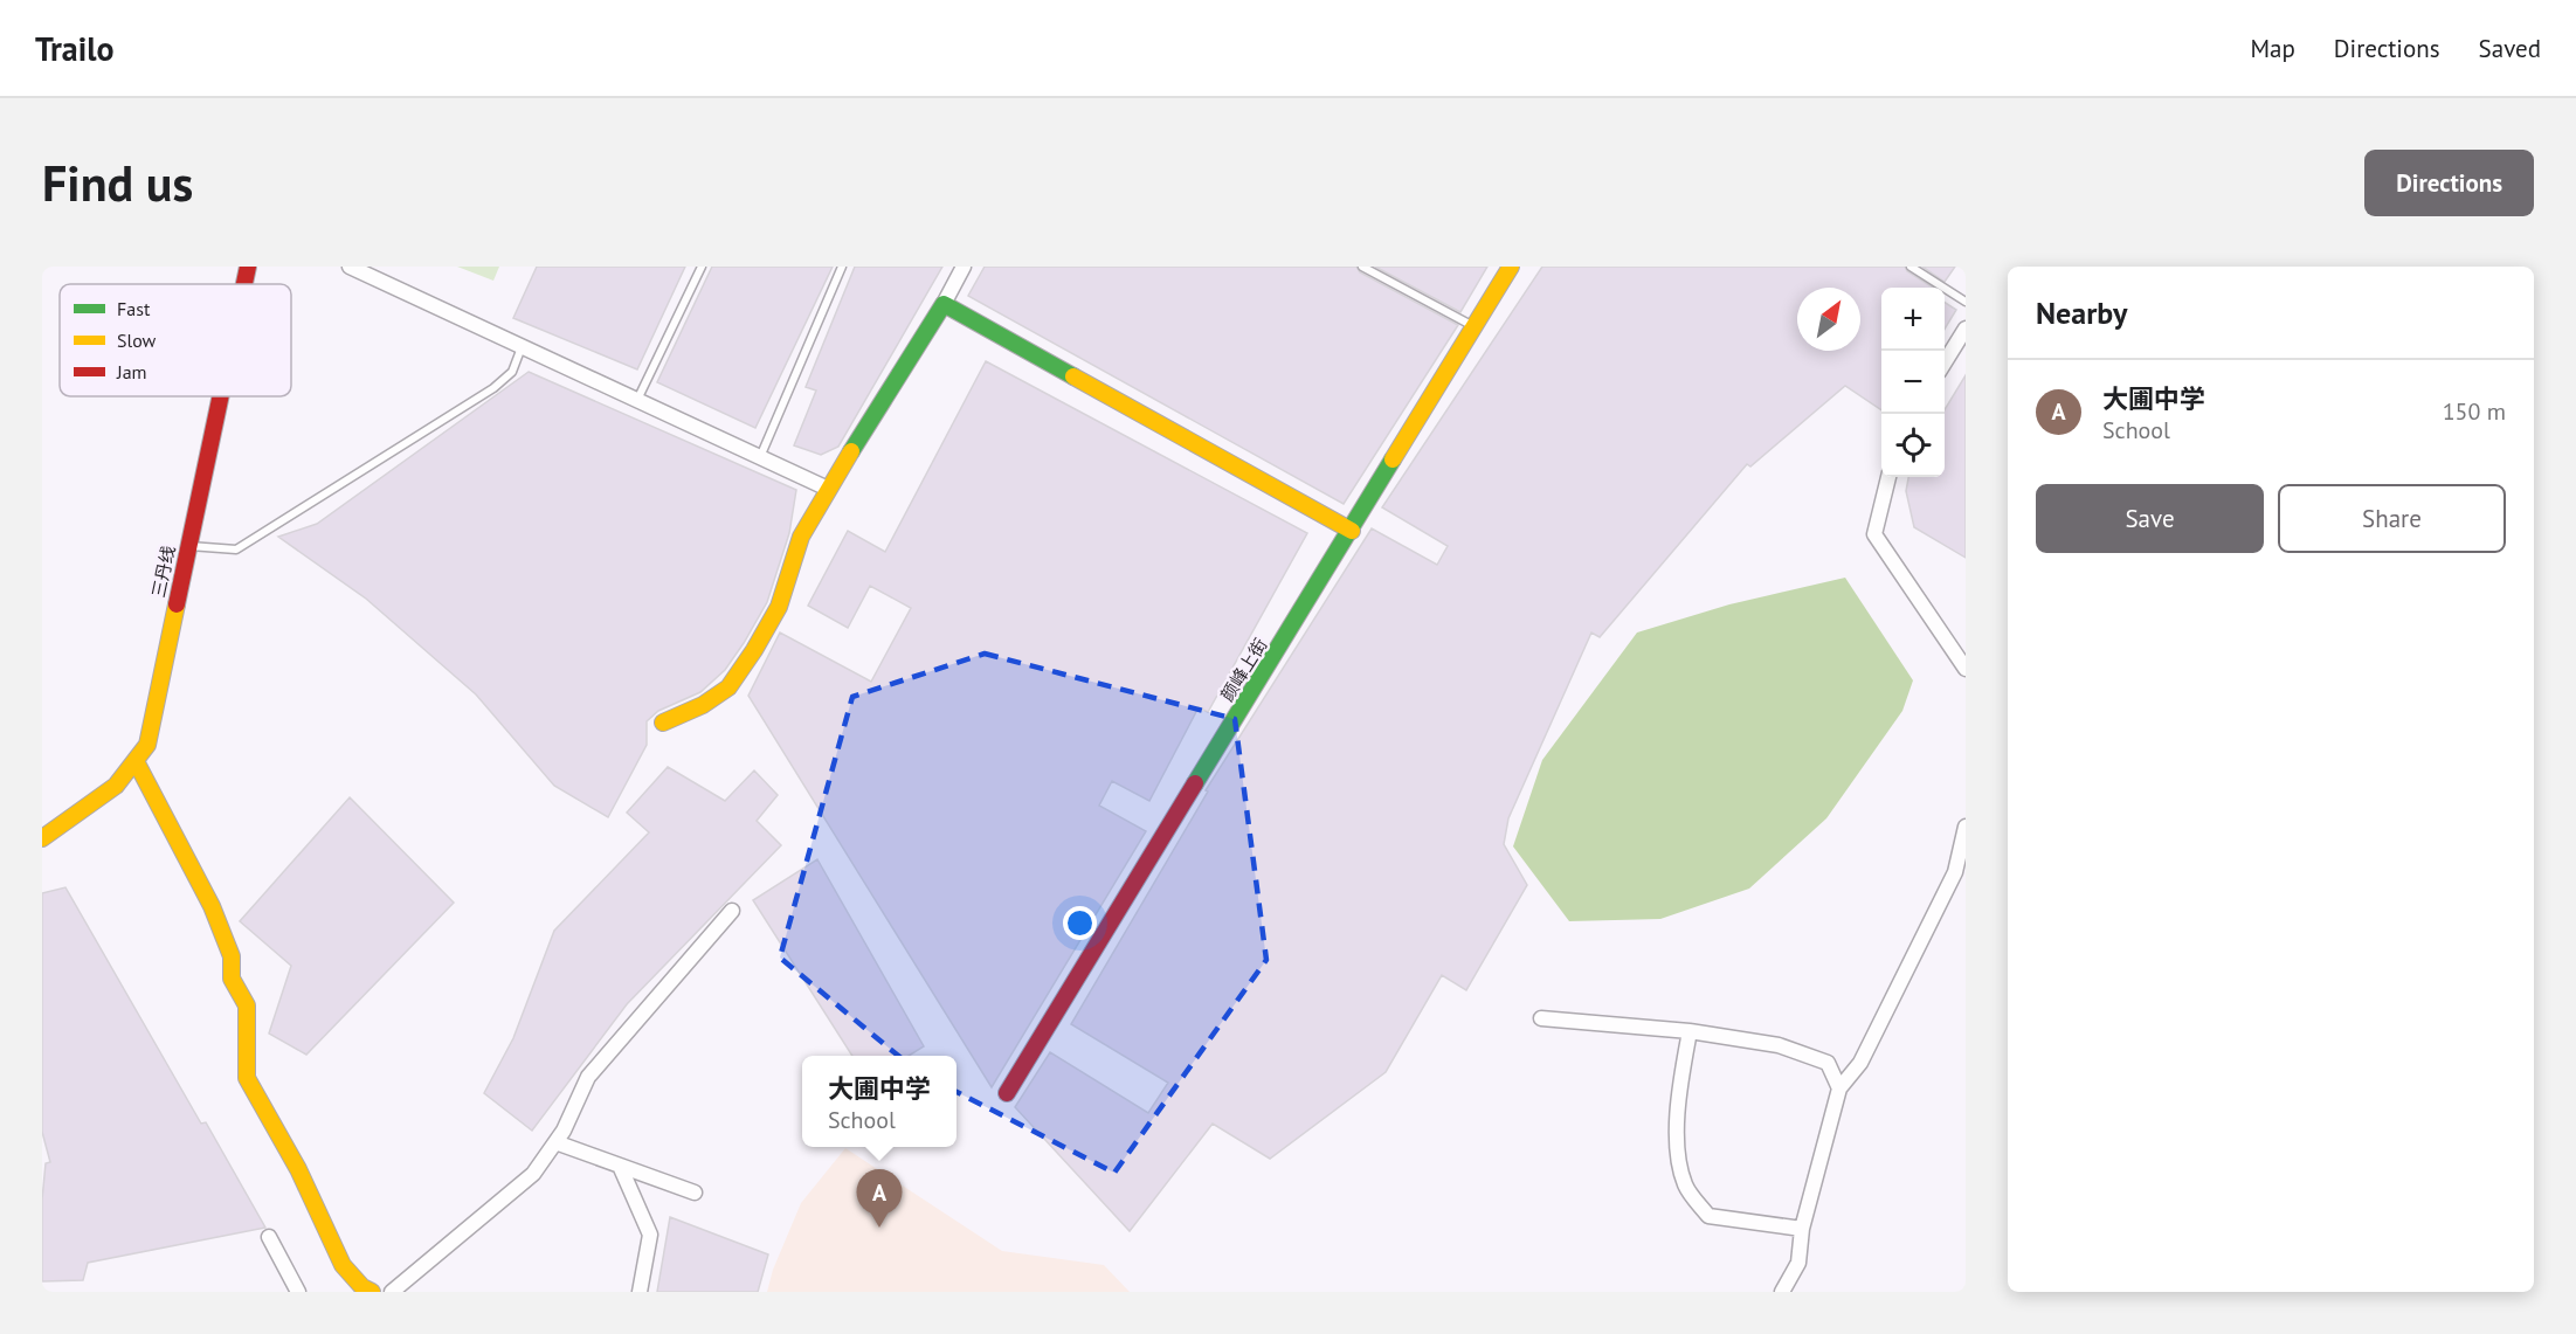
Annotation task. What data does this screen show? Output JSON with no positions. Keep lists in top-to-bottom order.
{
  "streets": {
    "street": ["三丹线", "颜峰上街"]
  },
  "legend": ["Fast", "Slow", "Jam"],
  "north": "top right",
  "page": {
    "header": "Trailo",
    "nav": ["Map", "Directions", "Saved"],
    "buttons": [
      "Directions",
      ["Save", "Share"]
    ],
    "title": "Find us",
    "heading": "Nearby",
    "map_buttons": ["+", "−"],
    "list": [
      {
        "mark": "A",
        "name": "大圃中学",
        "note": "School",
        "value": "150 m"
      }
    ],
    "popup": ["大圃中学", "School"],
    "pins": "A"
  }
}
